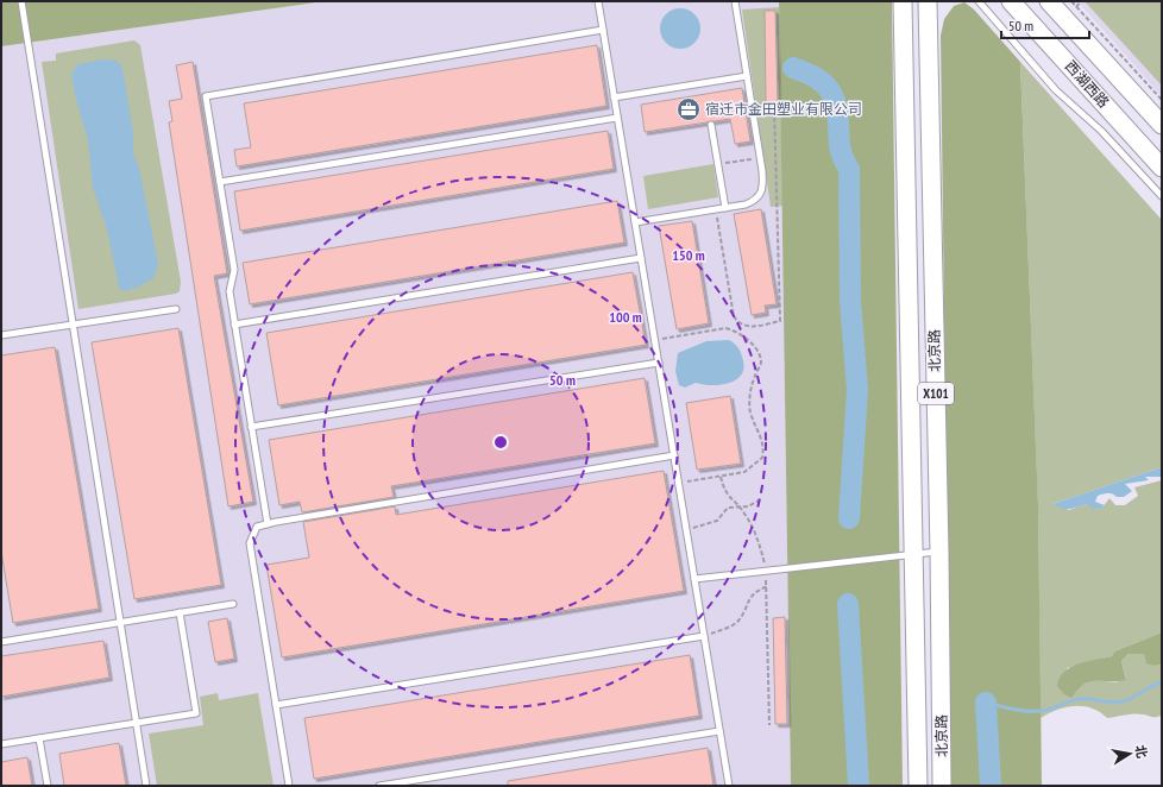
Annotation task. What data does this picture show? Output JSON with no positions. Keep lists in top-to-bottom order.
{
  "streets": {
    "main road": ["西湖西路", "北京路", "X101"]
  },
  "places": {
    "office": ["宿迁市金田塑业有限公司"]
  },
  "scale_bar": "50 m",
  "north": "right",
  "rings": ["150 m", "100 m", "50 m"]
}
